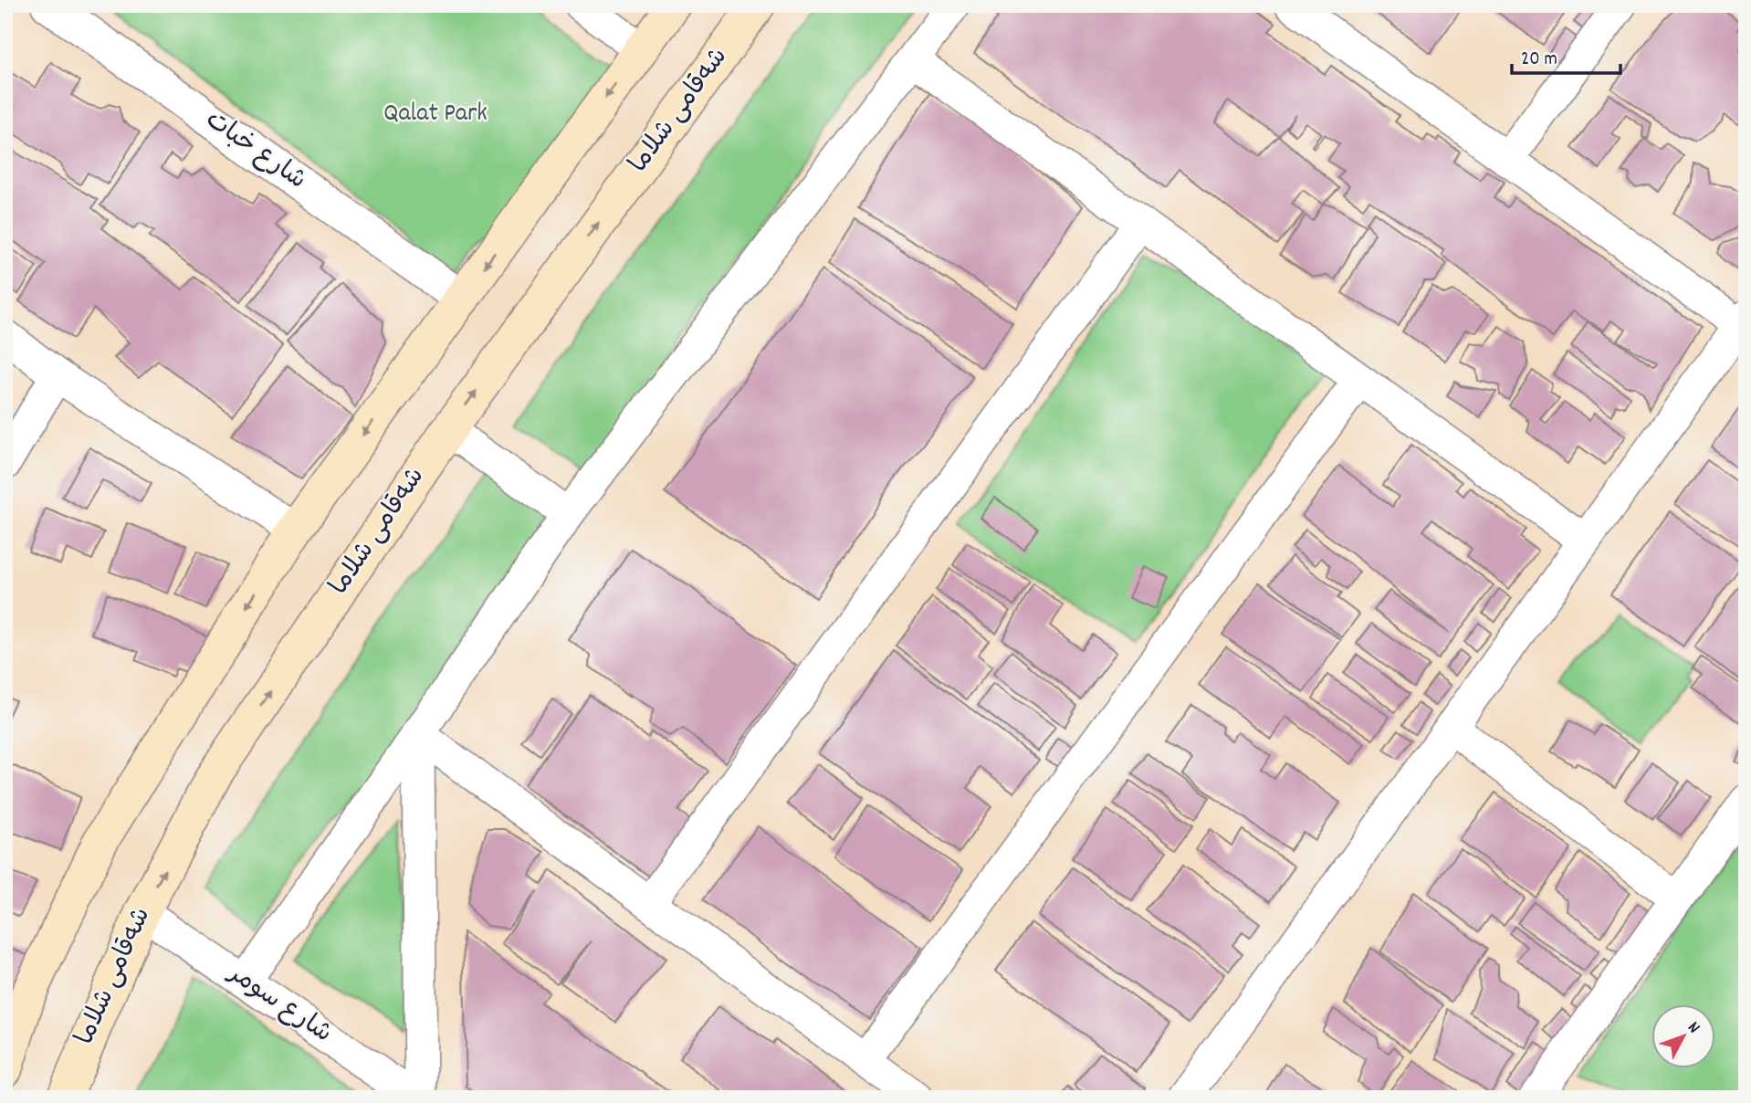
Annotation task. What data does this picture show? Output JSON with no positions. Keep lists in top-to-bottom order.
{
  "streets": {
    "main road": ["شەقامی شلاما"],
    "street": ["شارع خبات", "شارع سومر"]
  },
  "crossings": [
    ["شەقامی شلاما", "شارع سومر"]
  ],
  "parks": ["Qalat Park"],
  "scale_bar": "20 m",
  "north": "top right"
}
